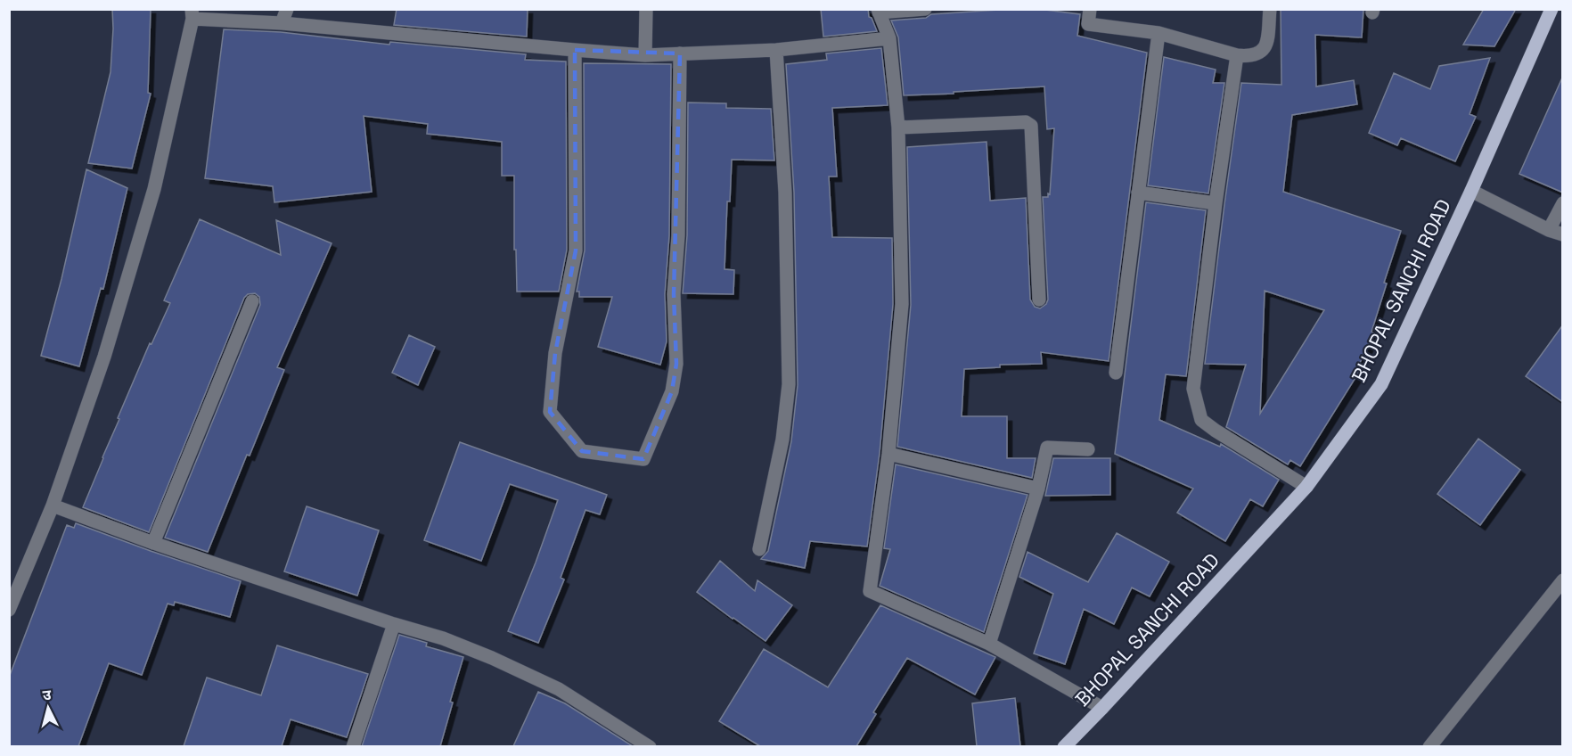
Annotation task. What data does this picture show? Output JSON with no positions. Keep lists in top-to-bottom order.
{
  "streets": {
    "main road": ["BHOPAL SANCHI ROAD"]
  },
  "north": "top"
}
